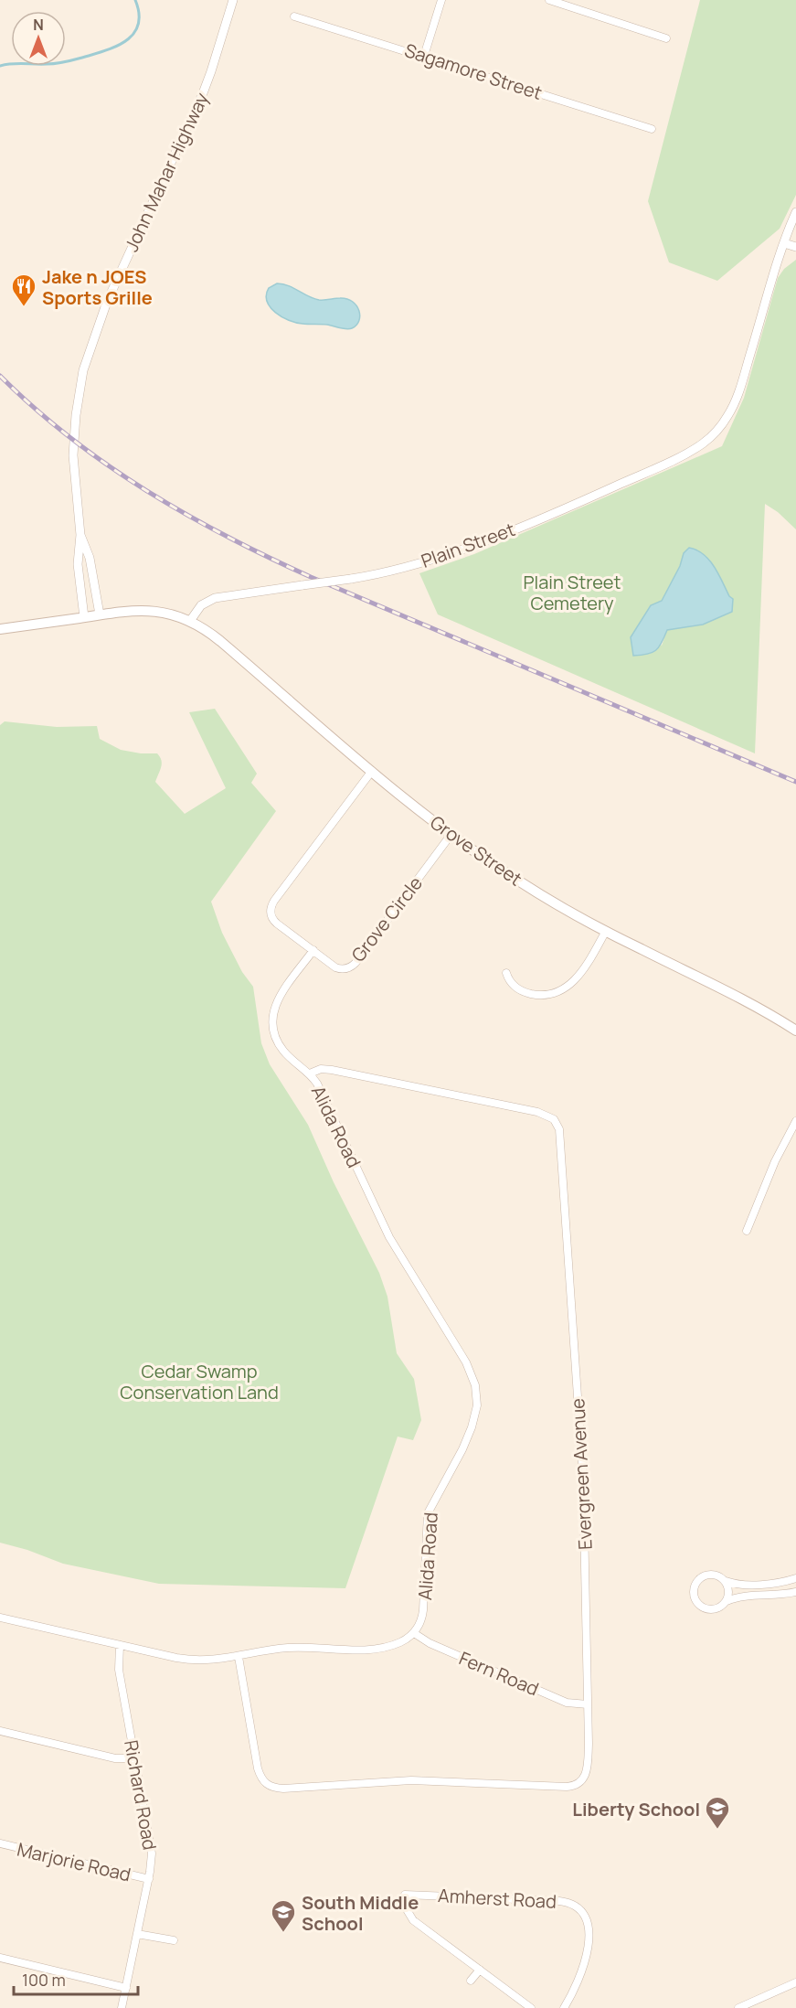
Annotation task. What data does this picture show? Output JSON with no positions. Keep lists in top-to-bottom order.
{
  "streets": {
    "main road": ["Grove Street"],
    "street": [
      "Sagamore Street",
      "John Mahar Highway",
      "Plain Street",
      "Grove Circle",
      "Alida Road",
      "Evergreen Avenue",
      "Fern Road",
      "Richard Road",
      "Marjorie Road",
      "Amherst Road"
    ]
  },
  "crossings": [
    ["Plain Street", "Grove Street"],
    ["Grove Street", "Grove Circle"],
    ["Alida Road", "Evergreen Avenue"],
    ["Alida Road", "Fern Road"],
    ["Evergreen Avenue", "Fern Road"],
    ["Richard Road", "Marjorie Road"]
  ],
  "parks": ["Plain Street Cemetery", "Cedar Swamp Conservation Land"],
  "places": {
    "restaurant": ["Jake n JOES Sports Grille"],
    "school or university": ["Liberty School", "South Middle School"]
  },
  "scale_bar": "100 m",
  "north": "top"
}
